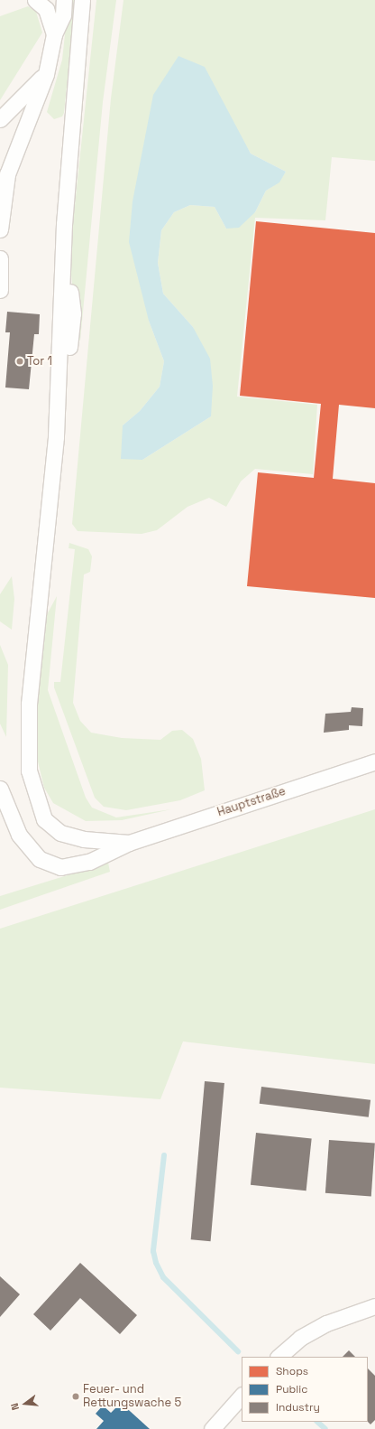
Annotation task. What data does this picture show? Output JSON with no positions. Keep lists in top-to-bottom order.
{
  "streets": {
    "street": ["Hauptstraße"]
  },
  "places": ["Tor 1", "Feuer- und Rettungswache 5"],
  "legend": ["Shops", "Public", "Industry"],
  "north": "left"
}
